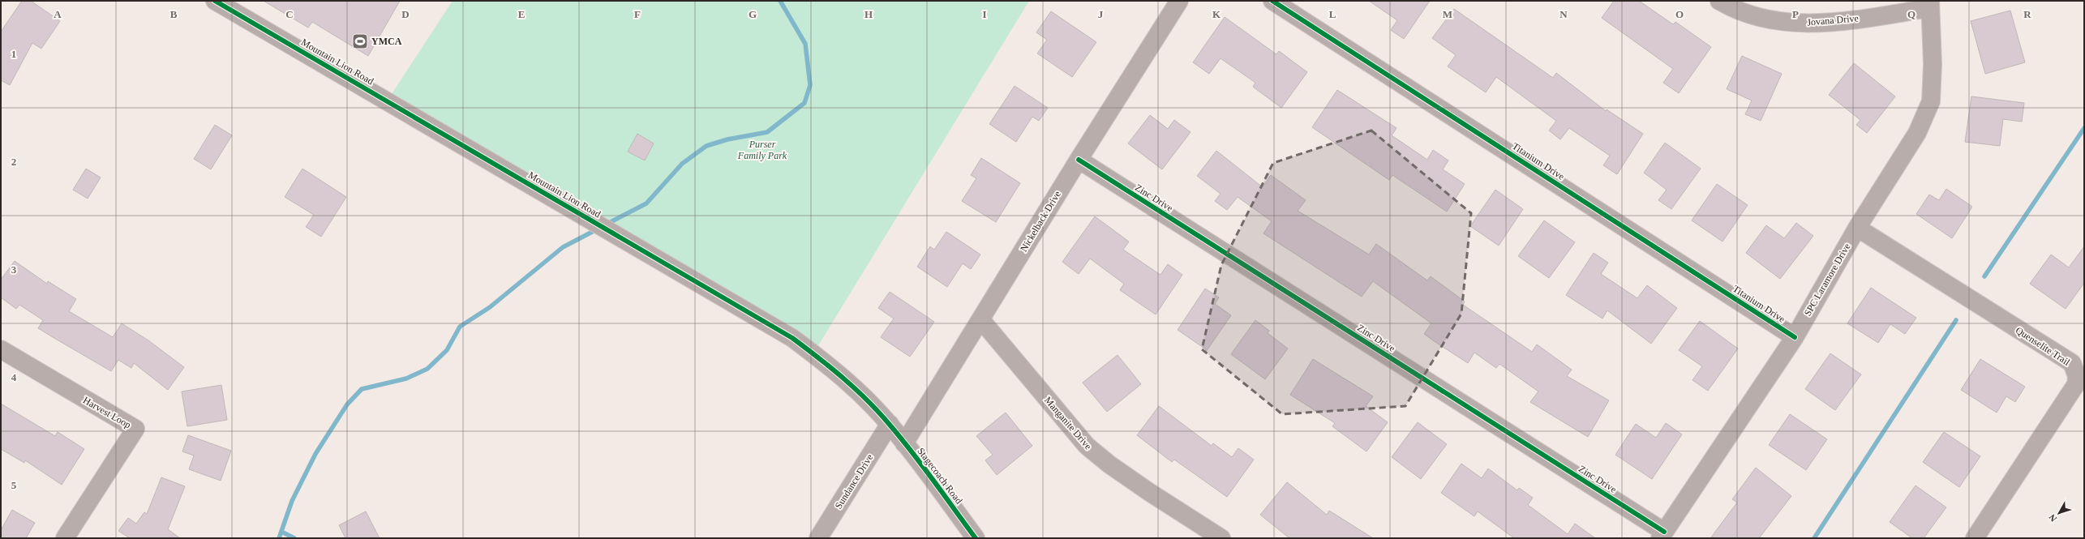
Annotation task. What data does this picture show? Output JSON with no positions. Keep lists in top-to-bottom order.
{
  "streets": {
    "street": [
      "Jovana Drive",
      "Mountain Lion Road",
      "Titanium Drive",
      "Zinc Drive",
      "Nickelback Drive",
      "SPC Laramore Drive",
      "Quenselite Trail",
      "Harvest Loop",
      "Manganite Drive",
      "Stagecoach Road",
      "Sundance Drive"
    ]
  },
  "crossings": [
    ["Jovana Drive", "SPC Laramore Drive"],
    ["Mountain Lion Road", "Stagecoach Road"],
    ["Mountain Lion Road", "Sundance Drive"],
    ["Titanium Drive", "SPC Laramore Drive"],
    ["Zinc Drive", "Nickelback Drive"],
    ["Zinc Drive", "SPC Laramore Drive"],
    ["Nickelback Drive", "Manganite Drive"],
    ["Nickelback Drive", "Stagecoach Road"],
    ["SPC Laramore Drive", "Quenselite Trail"],
    ["Stagecoach Road", "Sundance Drive"]
  ],
  "parks": ["Purser Family Park"],
  "places": {
    "sports": ["YMCA"]
  },
  "north": "bottom left",
  "grid": {
    "columns": [
      "A",
      "B",
      "C",
      "D",
      "E",
      "F",
      "G",
      "H",
      "I",
      "J",
      "K",
      "L",
      "M",
      "N",
      "O",
      "P",
      "Q",
      "R"
    ],
    "rows": [
      "1",
      "2",
      "3",
      "4",
      "5"
    ]
  }
}
